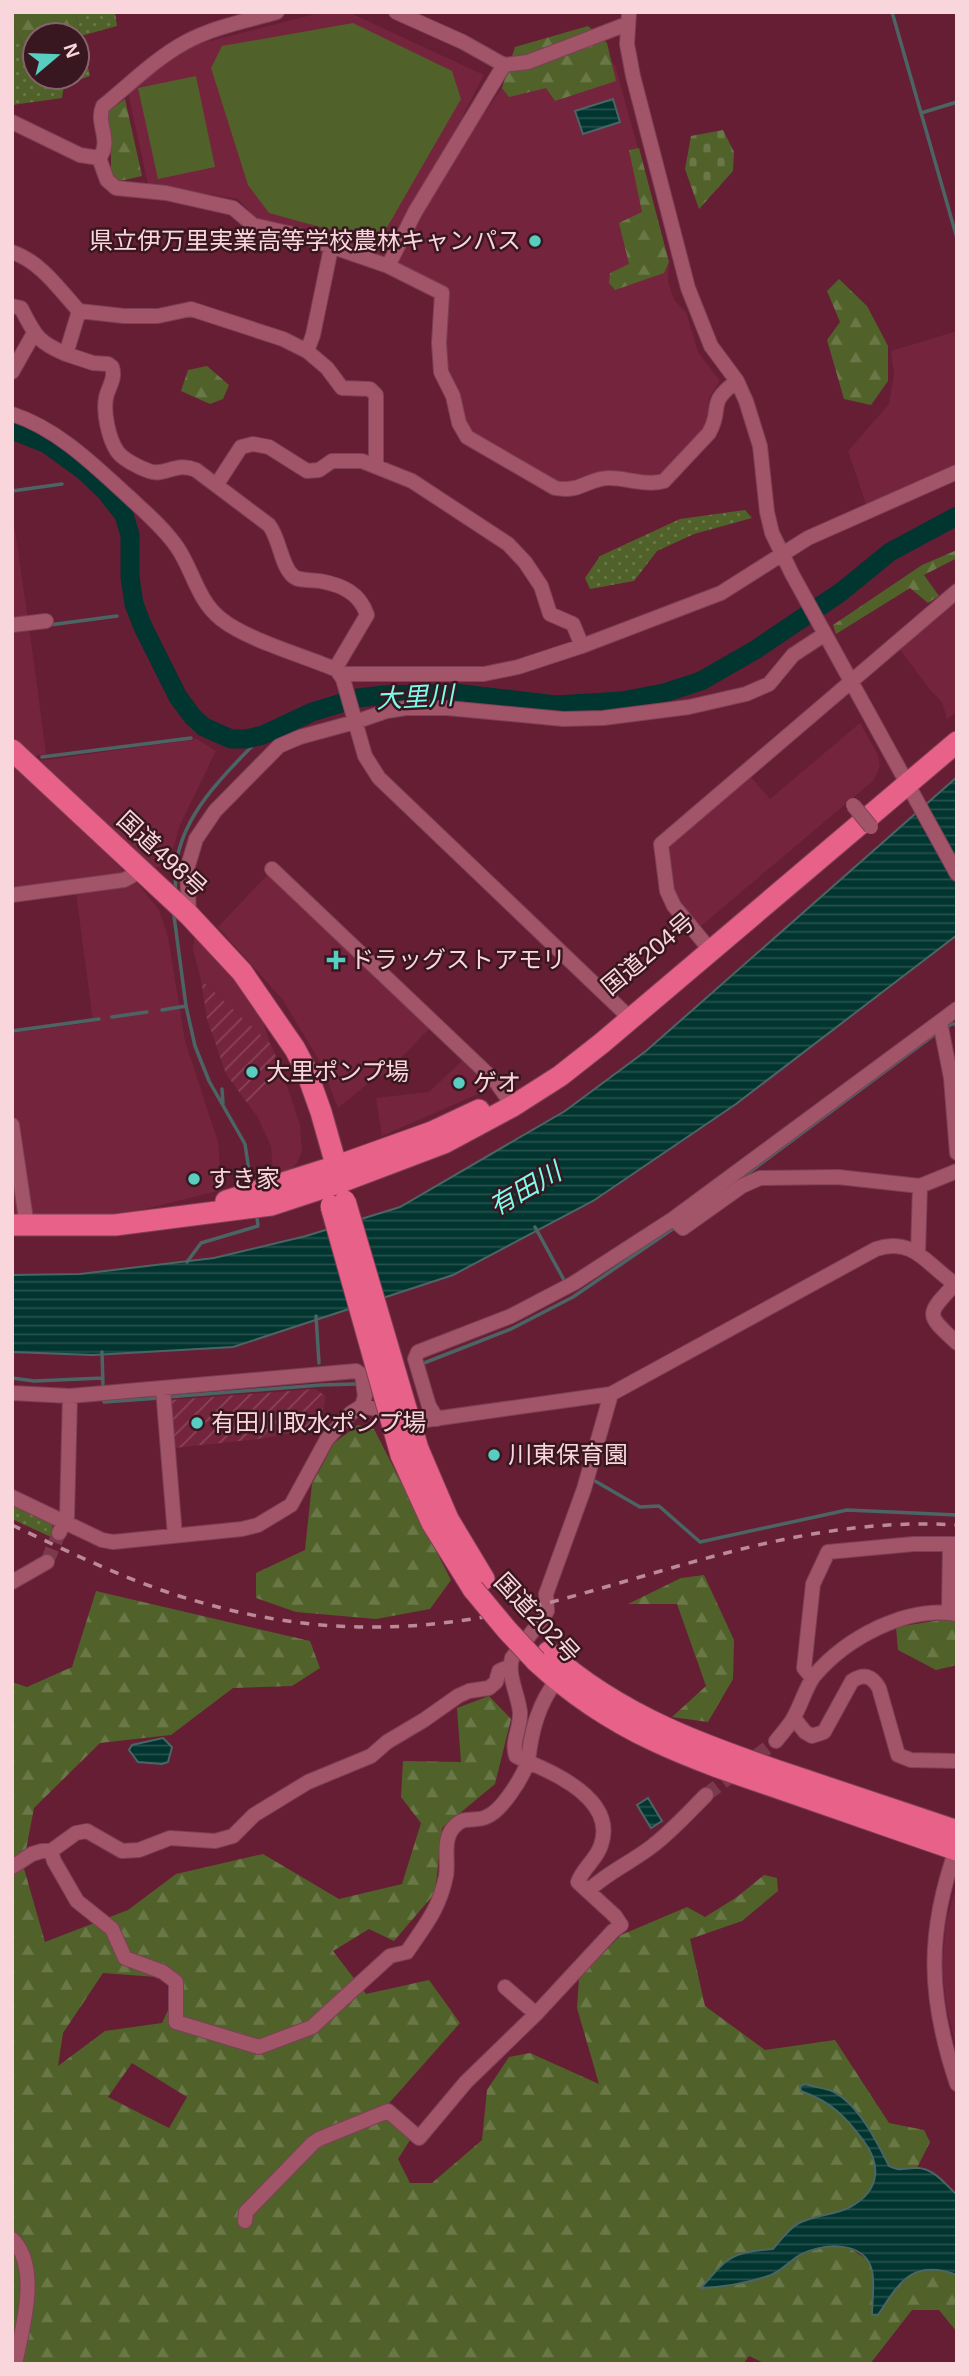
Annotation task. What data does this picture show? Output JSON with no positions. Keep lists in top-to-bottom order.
{
  "streets": {
    "highway": ["国道498号", "国道204号", "国道202号"]
  },
  "crossings": [
    ["国道498号", "国道204号"],
    ["国道498号", "国道202号"],
    ["国道204号", "国道202号"]
  ],
  "water": ["大里川", "有田川"],
  "places": {
    "other": [
      "県立伊万里実業高等学校農林キャンパス",
      "大里ポンプ場",
      "ゲオ",
      "すき家",
      "有田川取水ポンプ場",
      "川東保育園"
    ],
    "health": ["ドラッグストアモリ"]
  },
  "north": "right"
}
